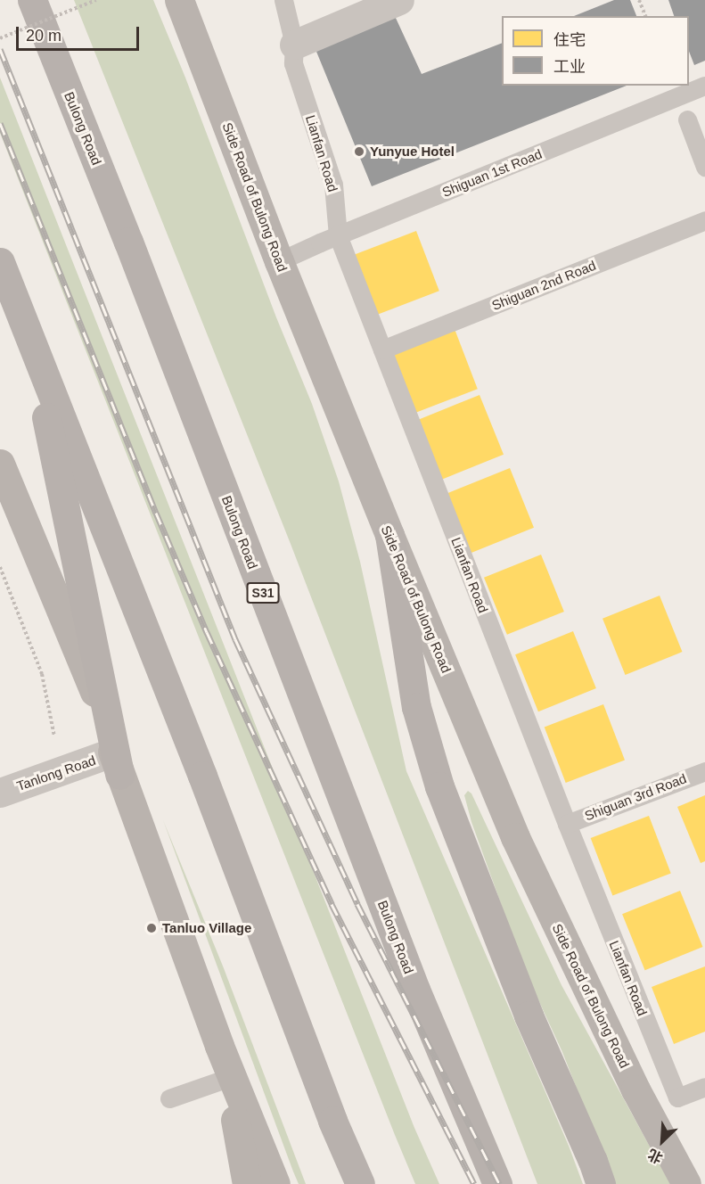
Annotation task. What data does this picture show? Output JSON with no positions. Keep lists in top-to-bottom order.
{
  "streets": {
    "main road": ["Bulong Road", "Side Road of Bulong Road", "S31"],
    "street": ["Tanlong Road"],
    "lane": [
      "Lianfan Road",
      "Shiguan 1st Road",
      "Shiguan 2nd Road",
      "Shiguan 3rd Road"
    ]
  },
  "crossings": [
    ["Lianfan Road", "Shiguan 1st Road"],
    ["Lianfan Road", "Shiguan 2nd Road"],
    ["Lianfan Road", "Shiguan 3rd Road"],
    ["Shiguan 1st Road", "Side Road of Bulong Road"]
  ],
  "places": ["Yunyue Hotel", "Tanluo Village"],
  "legend": ["住宅", "工业"],
  "scale_bar": "20 m",
  "north": "bottom left"
}
